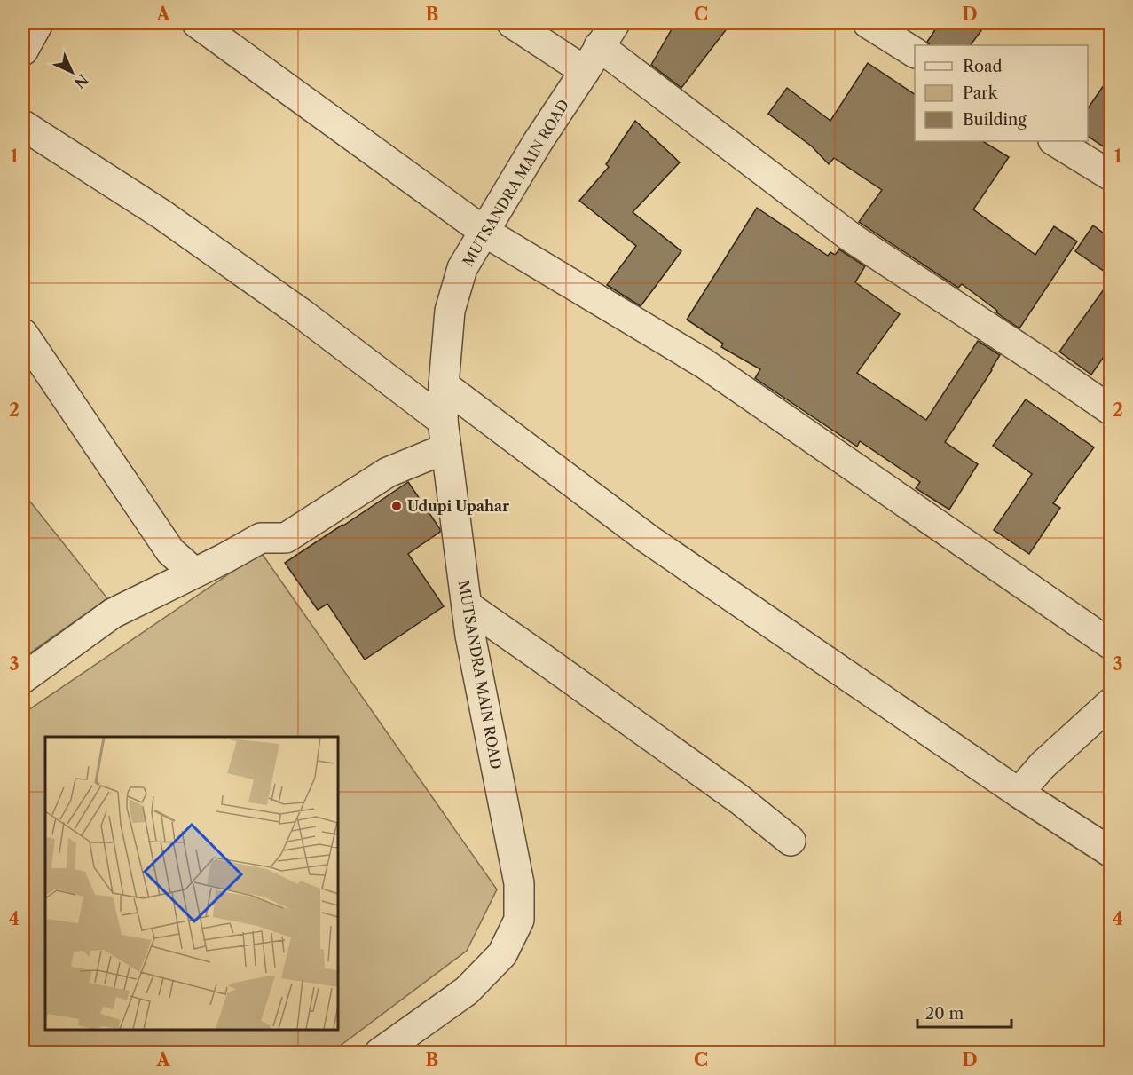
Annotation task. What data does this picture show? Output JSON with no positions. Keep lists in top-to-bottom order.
{
  "streets": {
    "street": ["MUTSANDRA MAIN ROAD"]
  },
  "places": ["Udupi Upahar"],
  "legend": ["Road", "Park", "Building"],
  "scale_bar": "20 m",
  "north": "bottom right",
  "grid": {
    "columns": [
      "A",
      "B",
      "C",
      "D"
    ],
    "rows": [
      "1",
      "2",
      "3",
      "4"
    ]
  }
}
